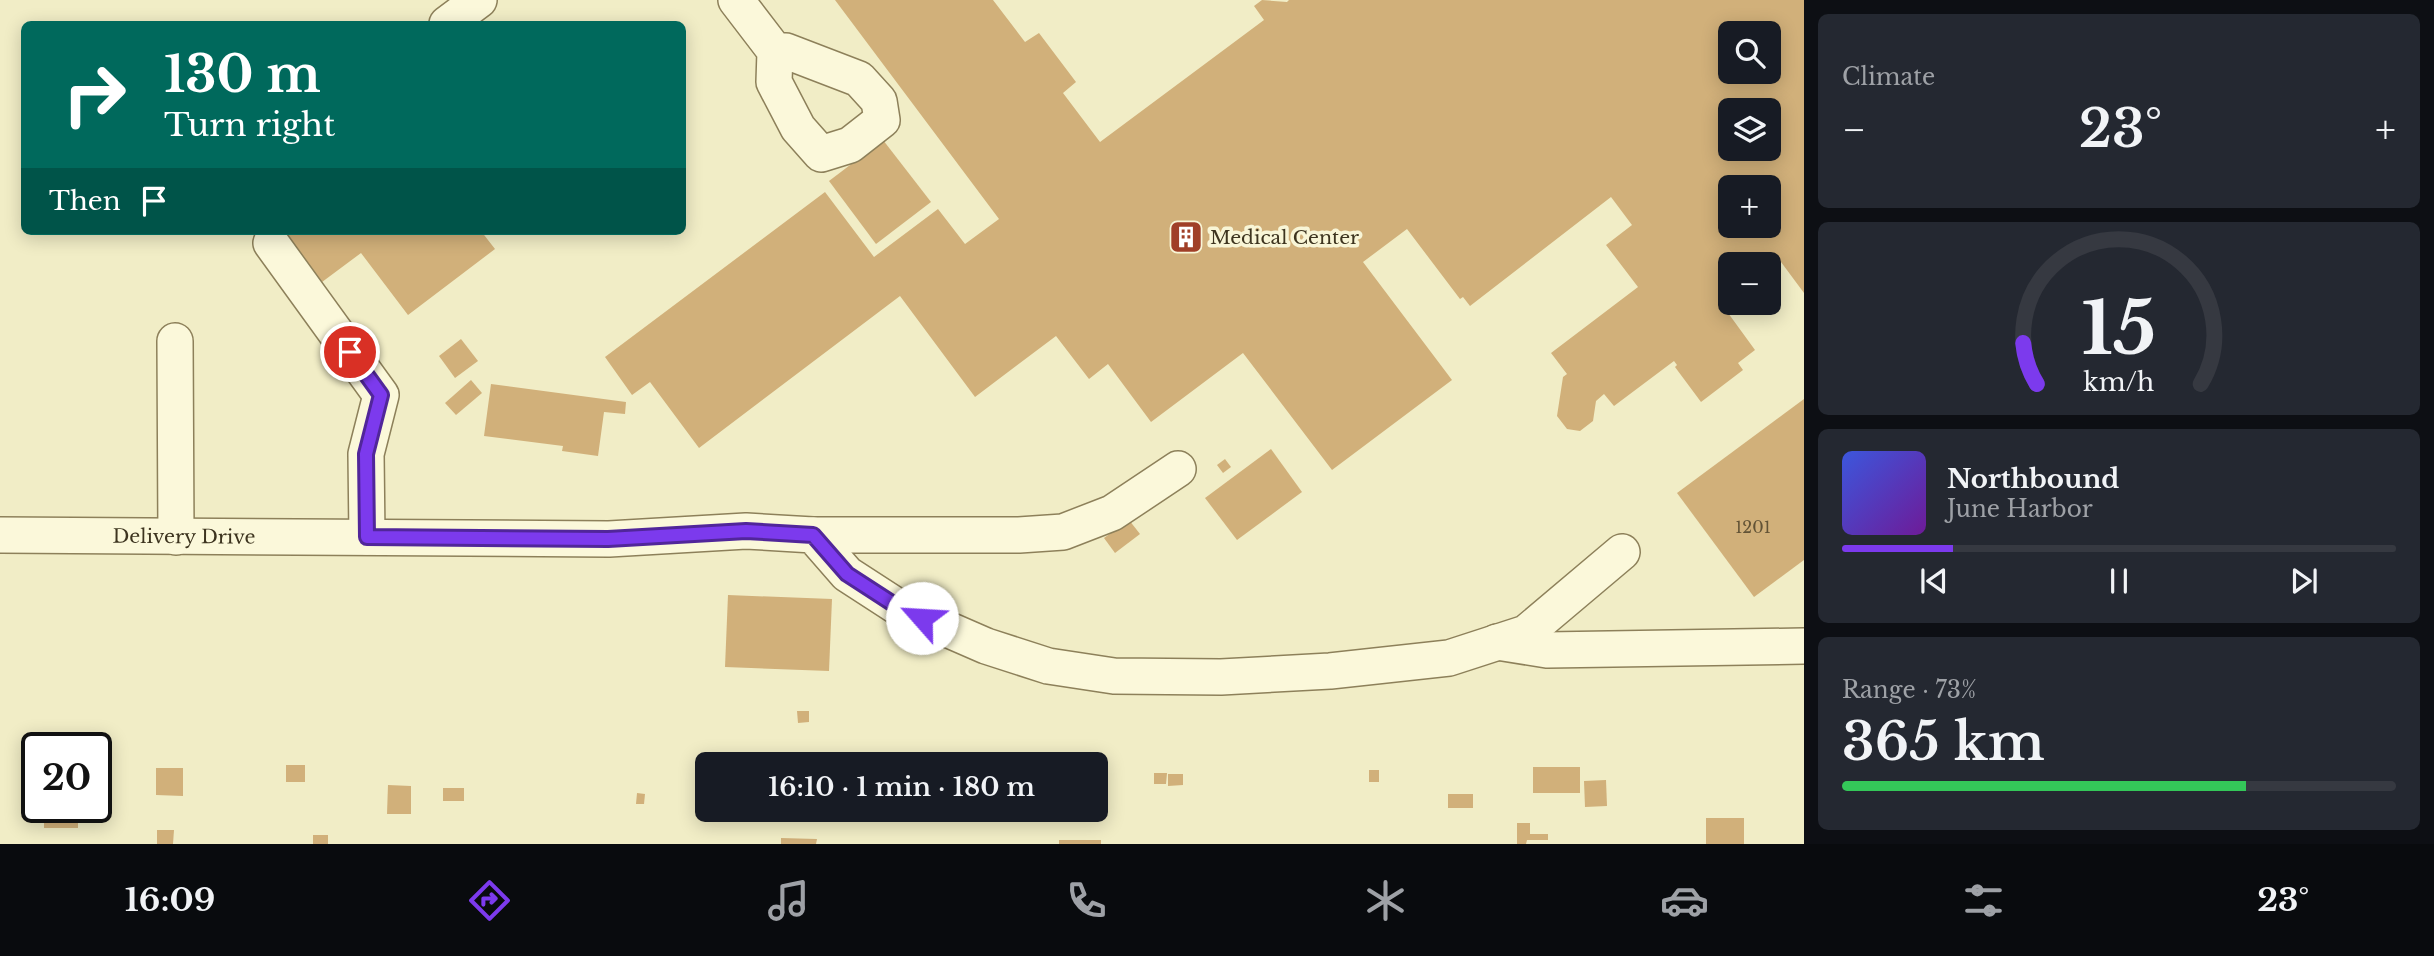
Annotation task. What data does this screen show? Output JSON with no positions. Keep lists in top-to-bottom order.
{
  "streets": {
    "lane": ["Delivery Drive"]
  },
  "places": {
    "building": ["Medical Center"]
  },
  "house_numbers": ["1201"],
  "page": {
    "tile": [
      "Climate",
      ["Range · 73%", "365 km"]
    ],
    "map_buttons": ["+", "−"],
    "turn": ["130 m", "Turn right"],
    "heat": ["−", "23°", "+"],
    "then": "Then",
    "song": ["Northbound", "June Harbor"],
    "limit": "20",
    "trip": "16:10 · 1 min · 180 m",
    "tabs": ["16:09", "23°"],
    "gauge": ["15", "km/h"]
  }
}
